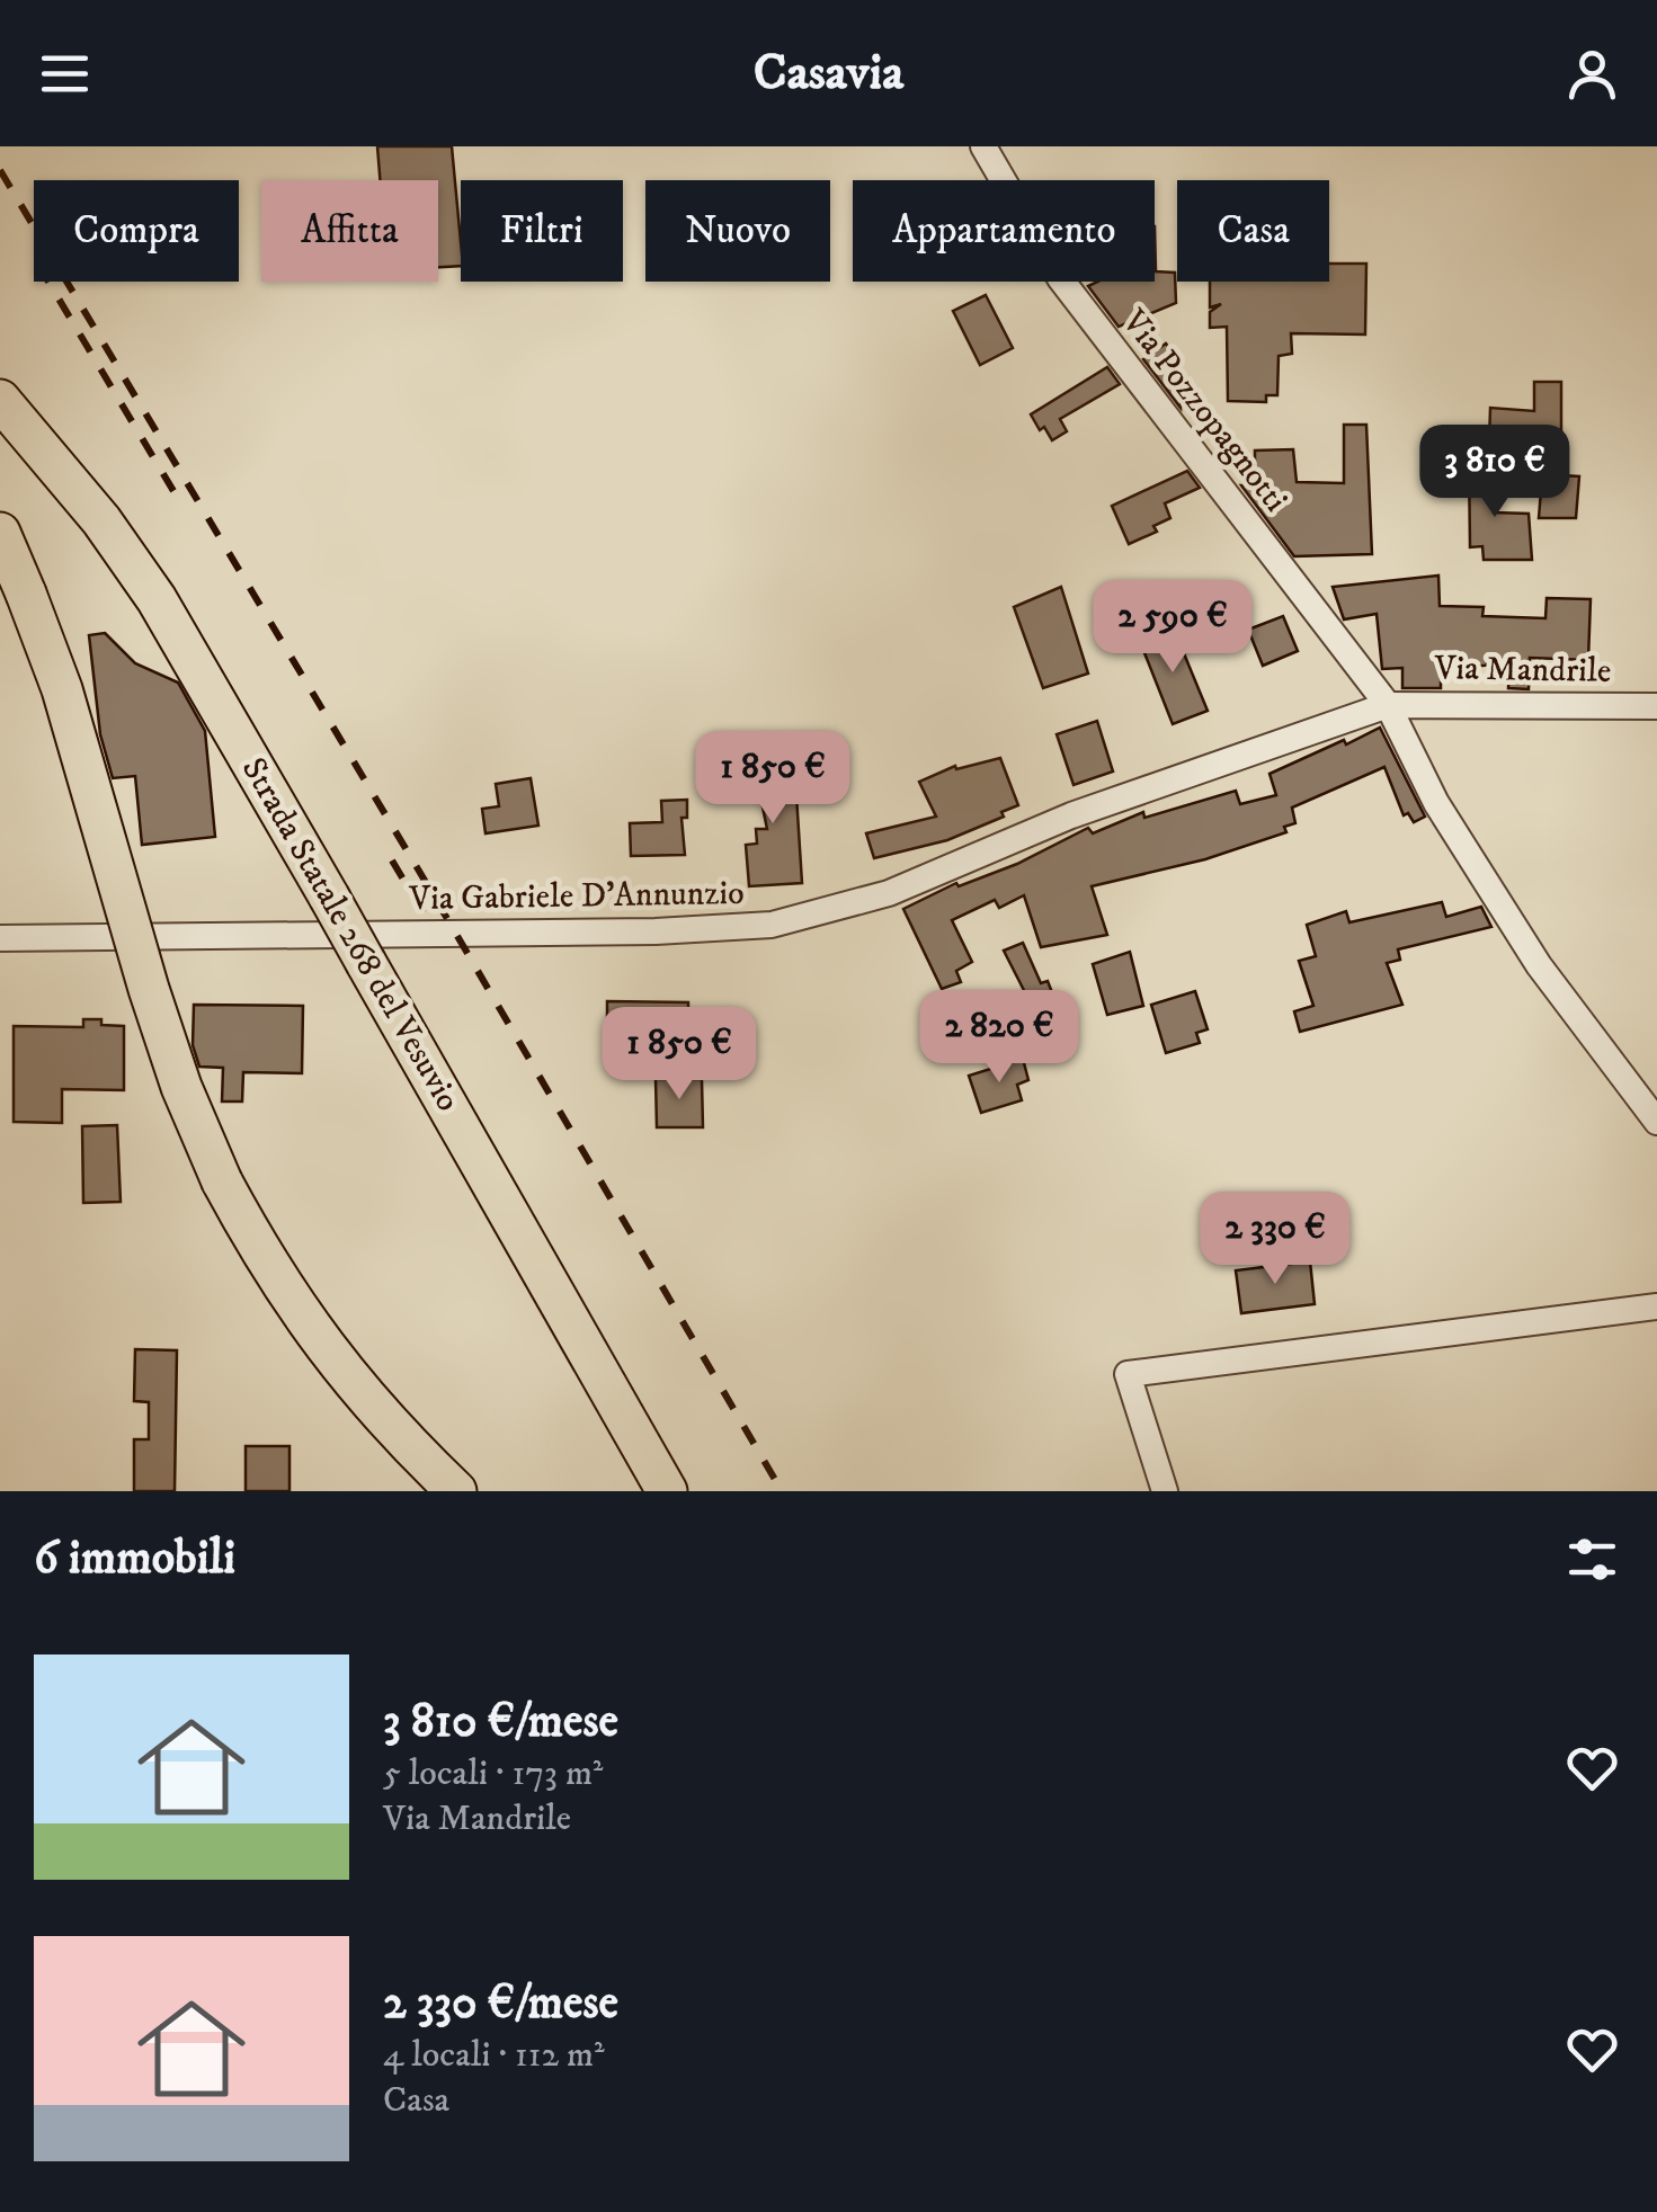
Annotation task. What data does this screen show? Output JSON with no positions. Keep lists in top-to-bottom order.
{
  "streets": {
    "highway": ["Strada Statale 268 del Vesuvio"],
    "street": ["Via Pozzopagnotti", "Via Mandrile", "Via Gabriele D'Annunzio"]
  },
  "crossings": [
    ["Via Pozzopagnotti", "Via Mandrile"],
    ["Via Pozzopagnotti", "Via Gabriele D'Annunzio"],
    ["Via Mandrile", "Via Gabriele D'Annunzio"]
  ],
  "page": {
    "header": "Casavia",
    "chip": [
      "Compra",
      "Affitta",
      "Filtri",
      "Nuovo",
      "Appartamento",
      "Casa"
    ],
    "price": [
      "3 810 €",
      "2 590 €",
      "1 850 €",
      "2 820 €",
      "1 850 €",
      "2 330 €"
    ],
    "heading": "6 immobili",
    "list": [
      {
        "name": "3 810 €/mese",
        "note": "5 locali · 173 m² · Via Mandrile"
      },
      {
        "name": "2 330 €/mese",
        "note": "4 locali · 112 m² · Casa"
      }
    ]
  }
}
